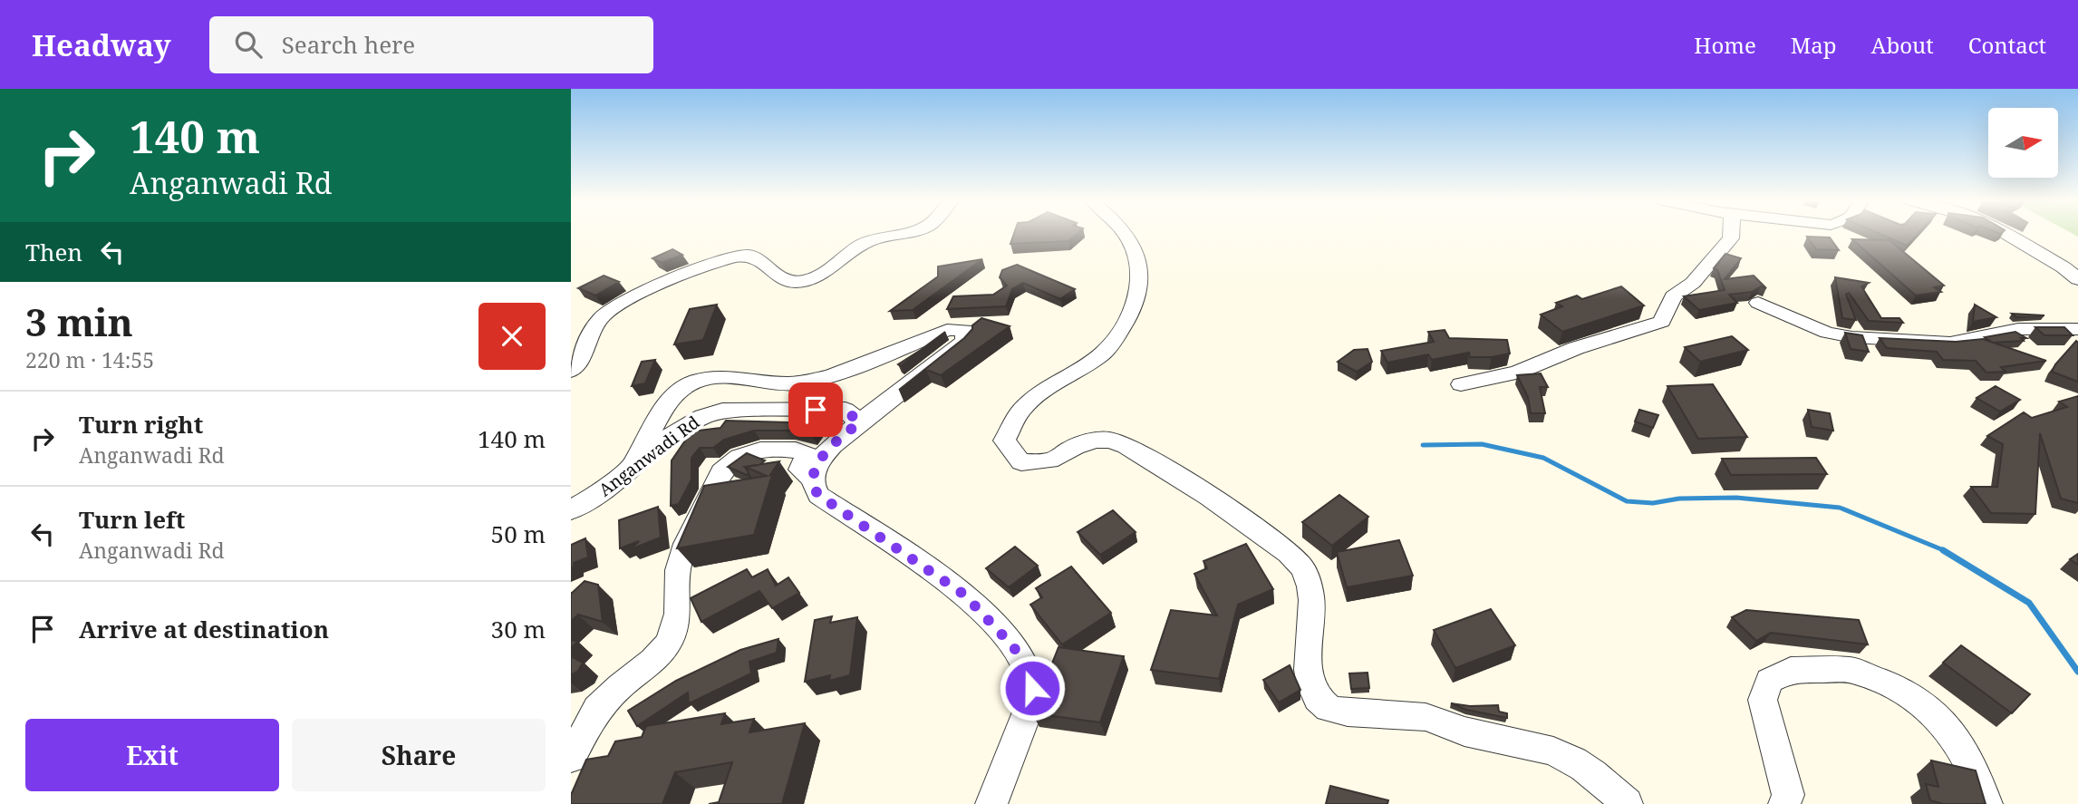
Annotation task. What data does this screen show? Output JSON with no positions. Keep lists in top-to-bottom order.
{
  "streets": {
    "street": ["Anganwadi Rd"]
  },
  "north": "right",
  "page": {
    "header": "Headway",
    "search": "Search here",
    "nav": [
      "Home",
      "Map",
      "About",
      "Contact"
    ],
    "turn": ["140 m", "Anganwadi Rd"],
    "then": "Then",
    "heading": ["3 min", "220 m · 14:55"],
    "list": [
      {
        "name": "Turn right",
        "note": "Anganwadi Rd",
        "value": "140 m"
      },
      {
        "name": "Turn left",
        "note": "Anganwadi Rd",
        "value": "50 m"
      },
      {
        "name": "Arrive at destination",
        "value": "30 m"
      }
    ],
    "buttons": ["Exit", "Share"]
  }
}
